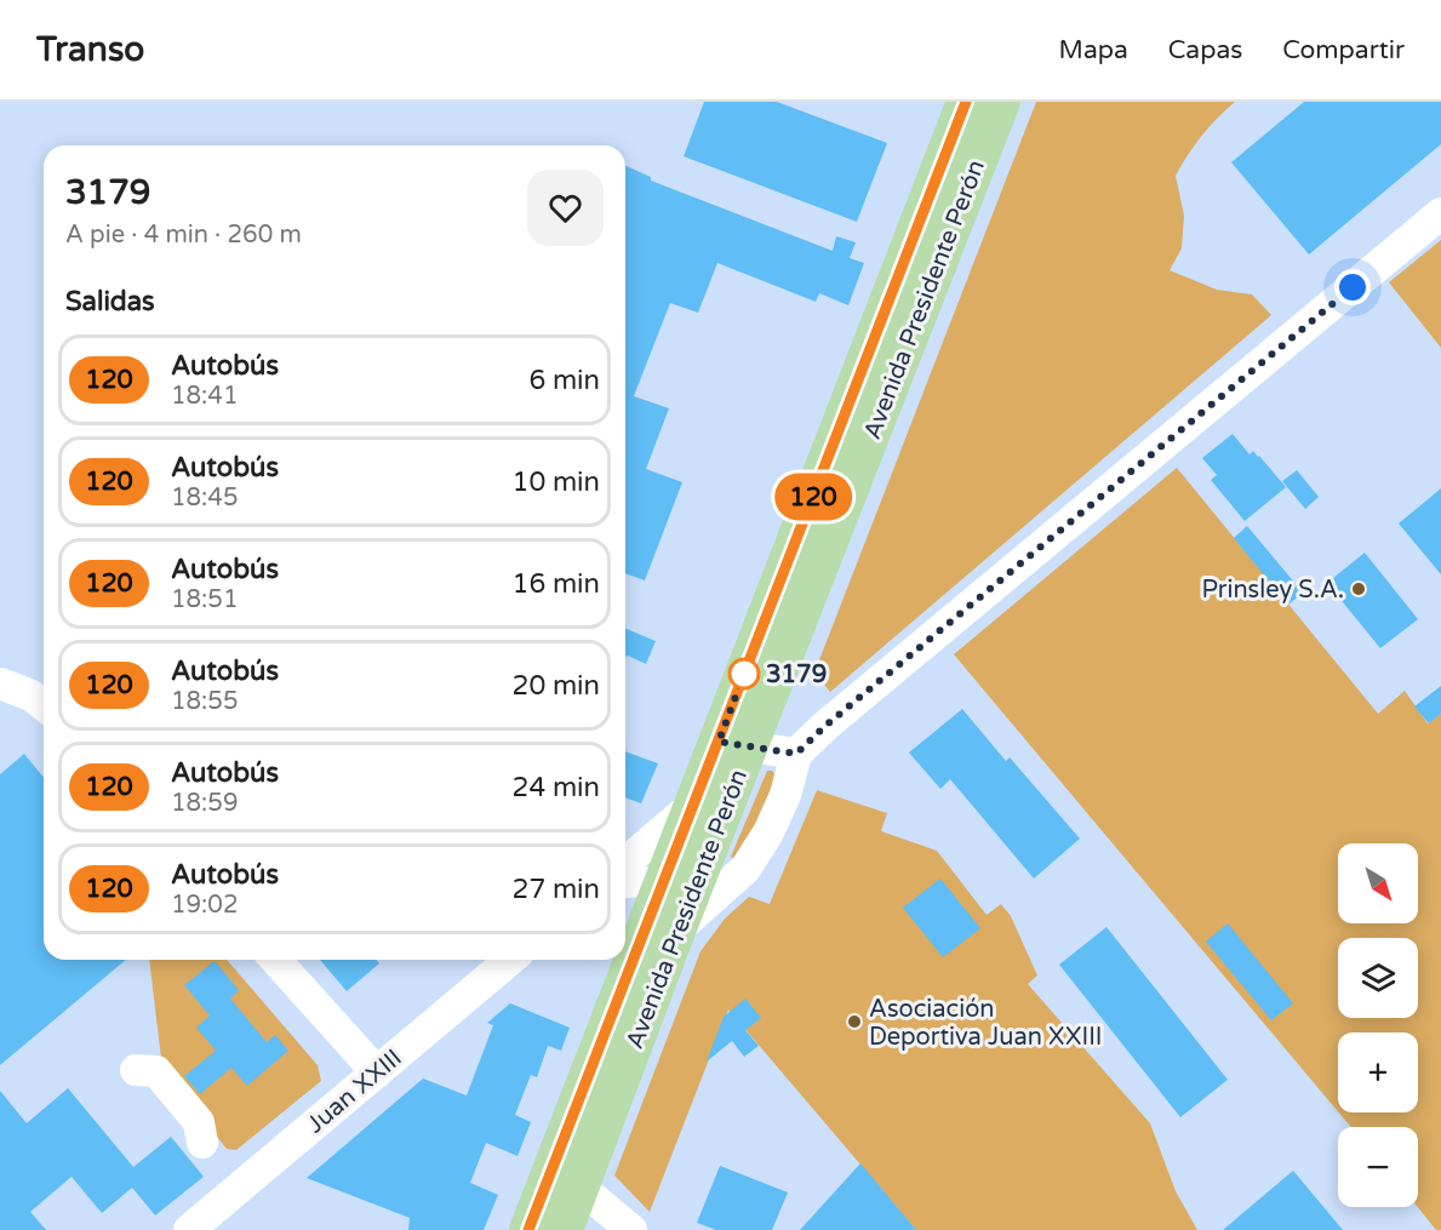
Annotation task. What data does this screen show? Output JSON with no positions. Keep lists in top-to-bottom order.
{
  "streets": {
    "main road": ["Avenida Presidente Perón"],
    "lane": ["Juan XXIII"]
  },
  "places": ["Prinsley S.A.", "3179", "Asociación Deportiva Juan XXIII"],
  "lines": ["bus line 120"],
  "north": "bottom right",
  "page": {
    "header": "Transo",
    "nav": ["Mapa", "Capas", "Compartir"],
    "on_map": "120",
    "heading": [
      ["3179", "A pie · 4 min · 260 m"],
      "Salidas"
    ],
    "list": [
      {
        "mark": "120",
        "name": "Autobús",
        "note": "18:41",
        "value": "6 min"
      },
      {
        "mark": "120",
        "name": "Autobús",
        "note": "18:45",
        "value": "10 min"
      },
      {
        "mark": "120",
        "name": "Autobús",
        "note": "18:51",
        "value": "16 min"
      },
      {
        "mark": "120",
        "name": "Autobús",
        "note": "18:55",
        "value": "20 min"
      },
      {
        "mark": "120",
        "name": "Autobús",
        "note": "18:59",
        "value": "24 min"
      },
      {
        "mark": "120",
        "name": "Autobús",
        "note": "19:02",
        "value": "27 min"
      }
    ],
    "map_buttons": ["+", "−"]
  }
}
